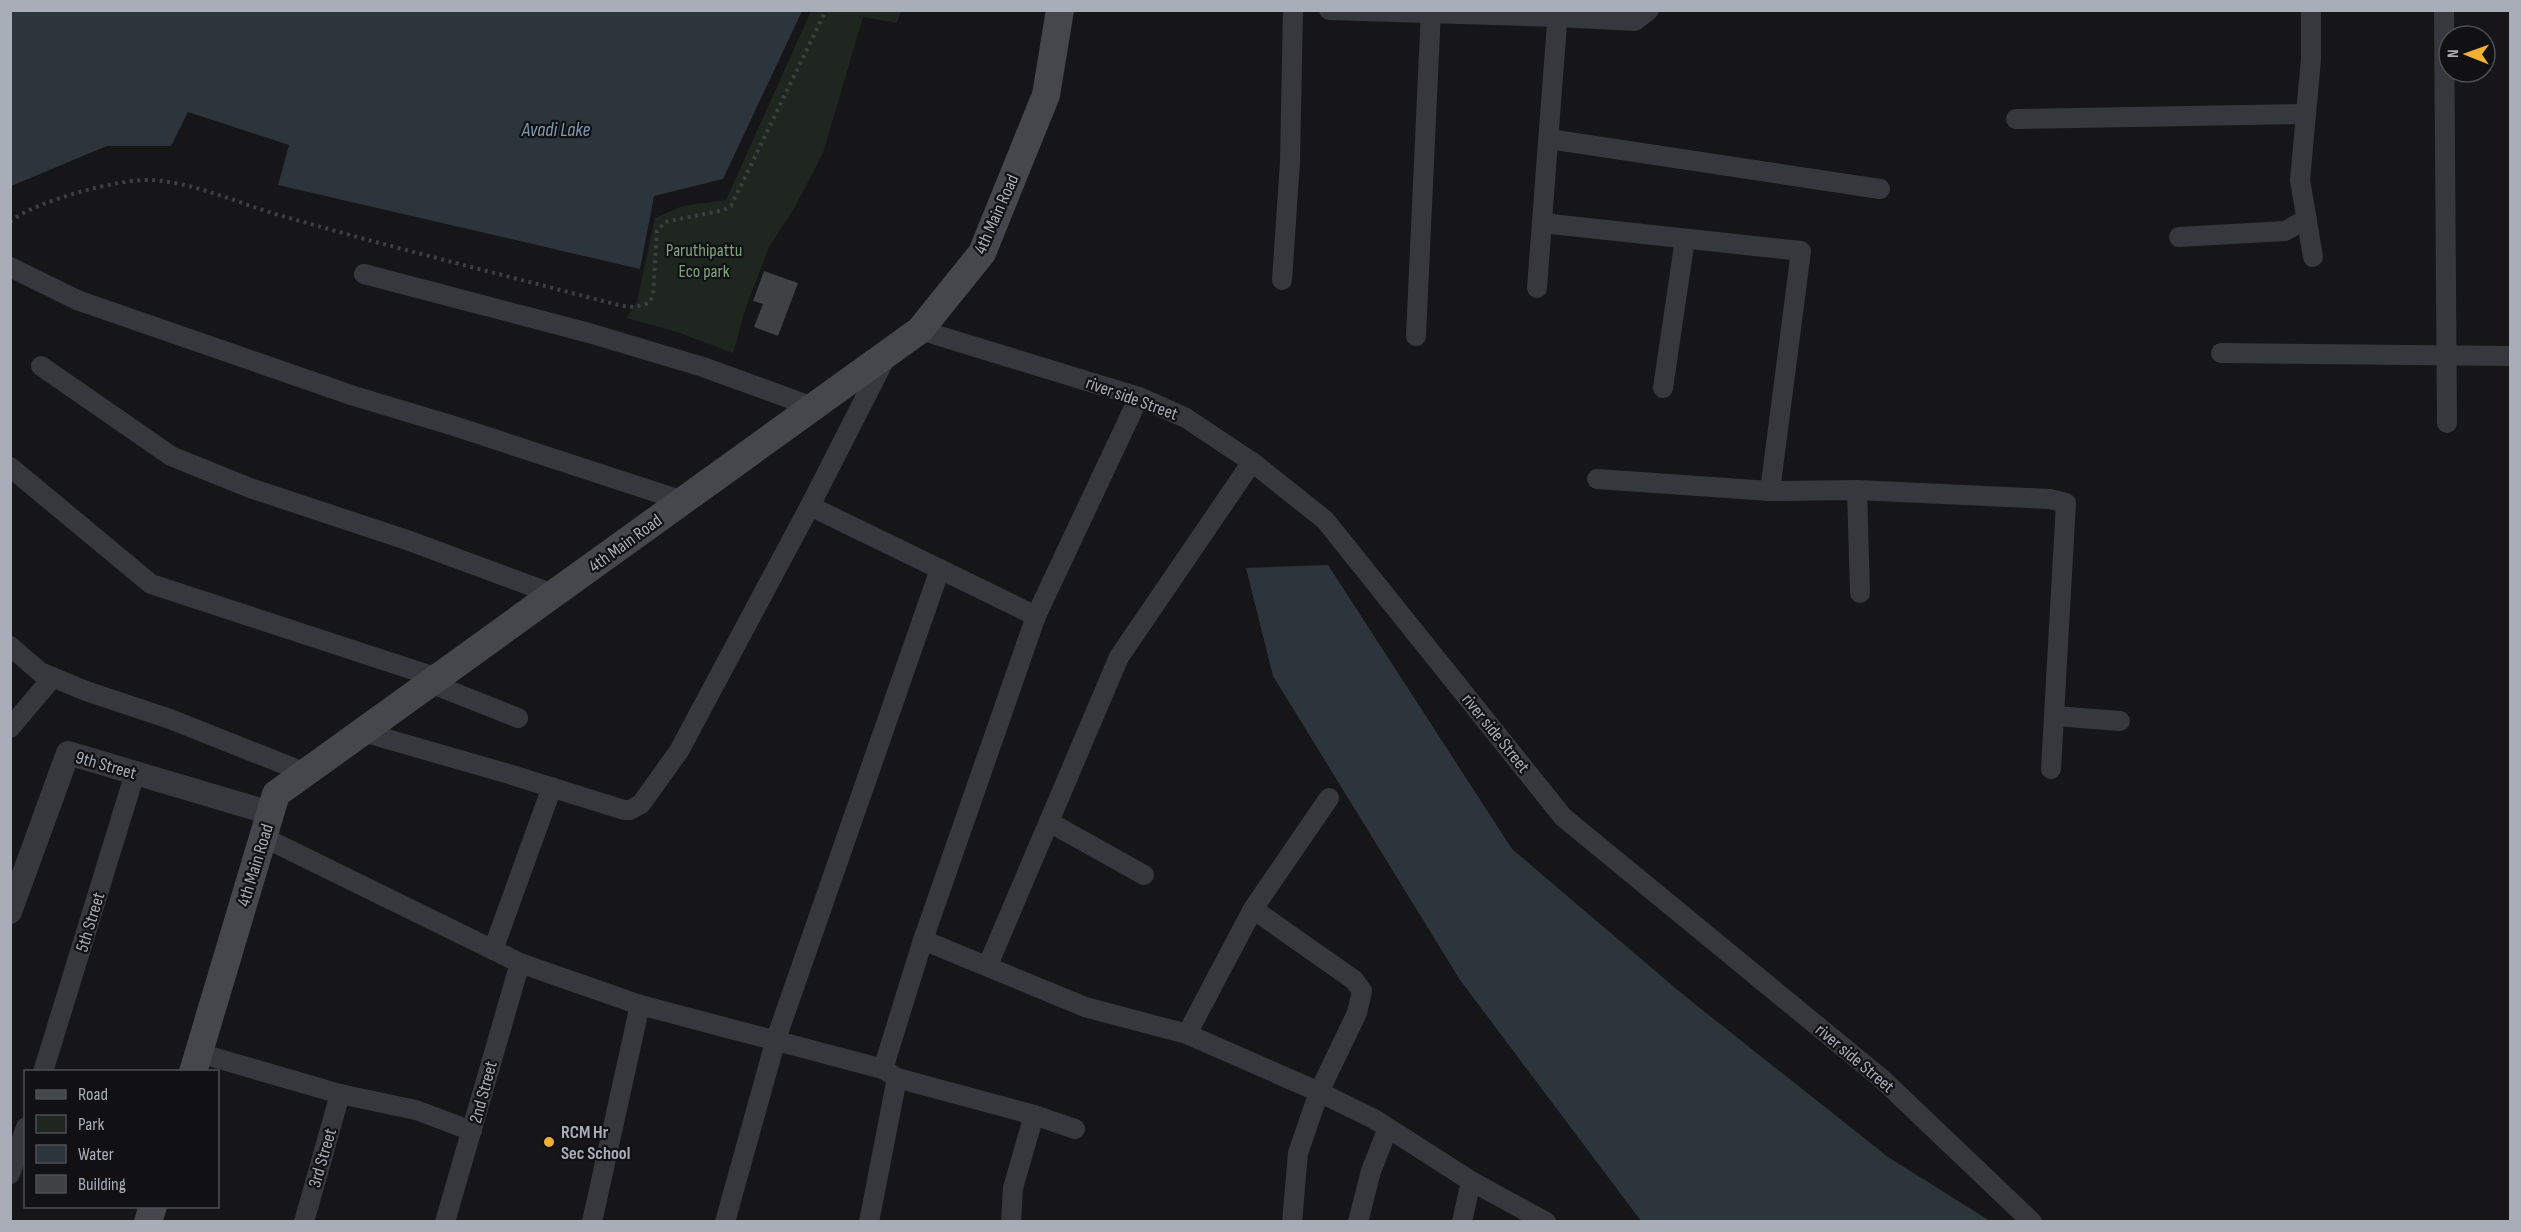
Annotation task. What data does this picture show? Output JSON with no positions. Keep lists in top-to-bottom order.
{
  "streets": {
    "main road": ["4th Main Road"],
    "street": [
      "river side Street",
      "9th Street",
      "5th Street",
      "2nd Street",
      "3rd Street"
    ]
  },
  "crossings": [
    ["4th Main Road", "river side Street"],
    ["4th Main Road", "9th Street"],
    ["9th Street", "5th Street"]
  ],
  "water": ["Avadi Lake"],
  "parks": ["Paruthipattu Eco park"],
  "places": ["RCM Hr Sec School"],
  "legend": [
    "Road",
    "Park",
    "Water",
    "Building"
  ],
  "north": "left"
}
